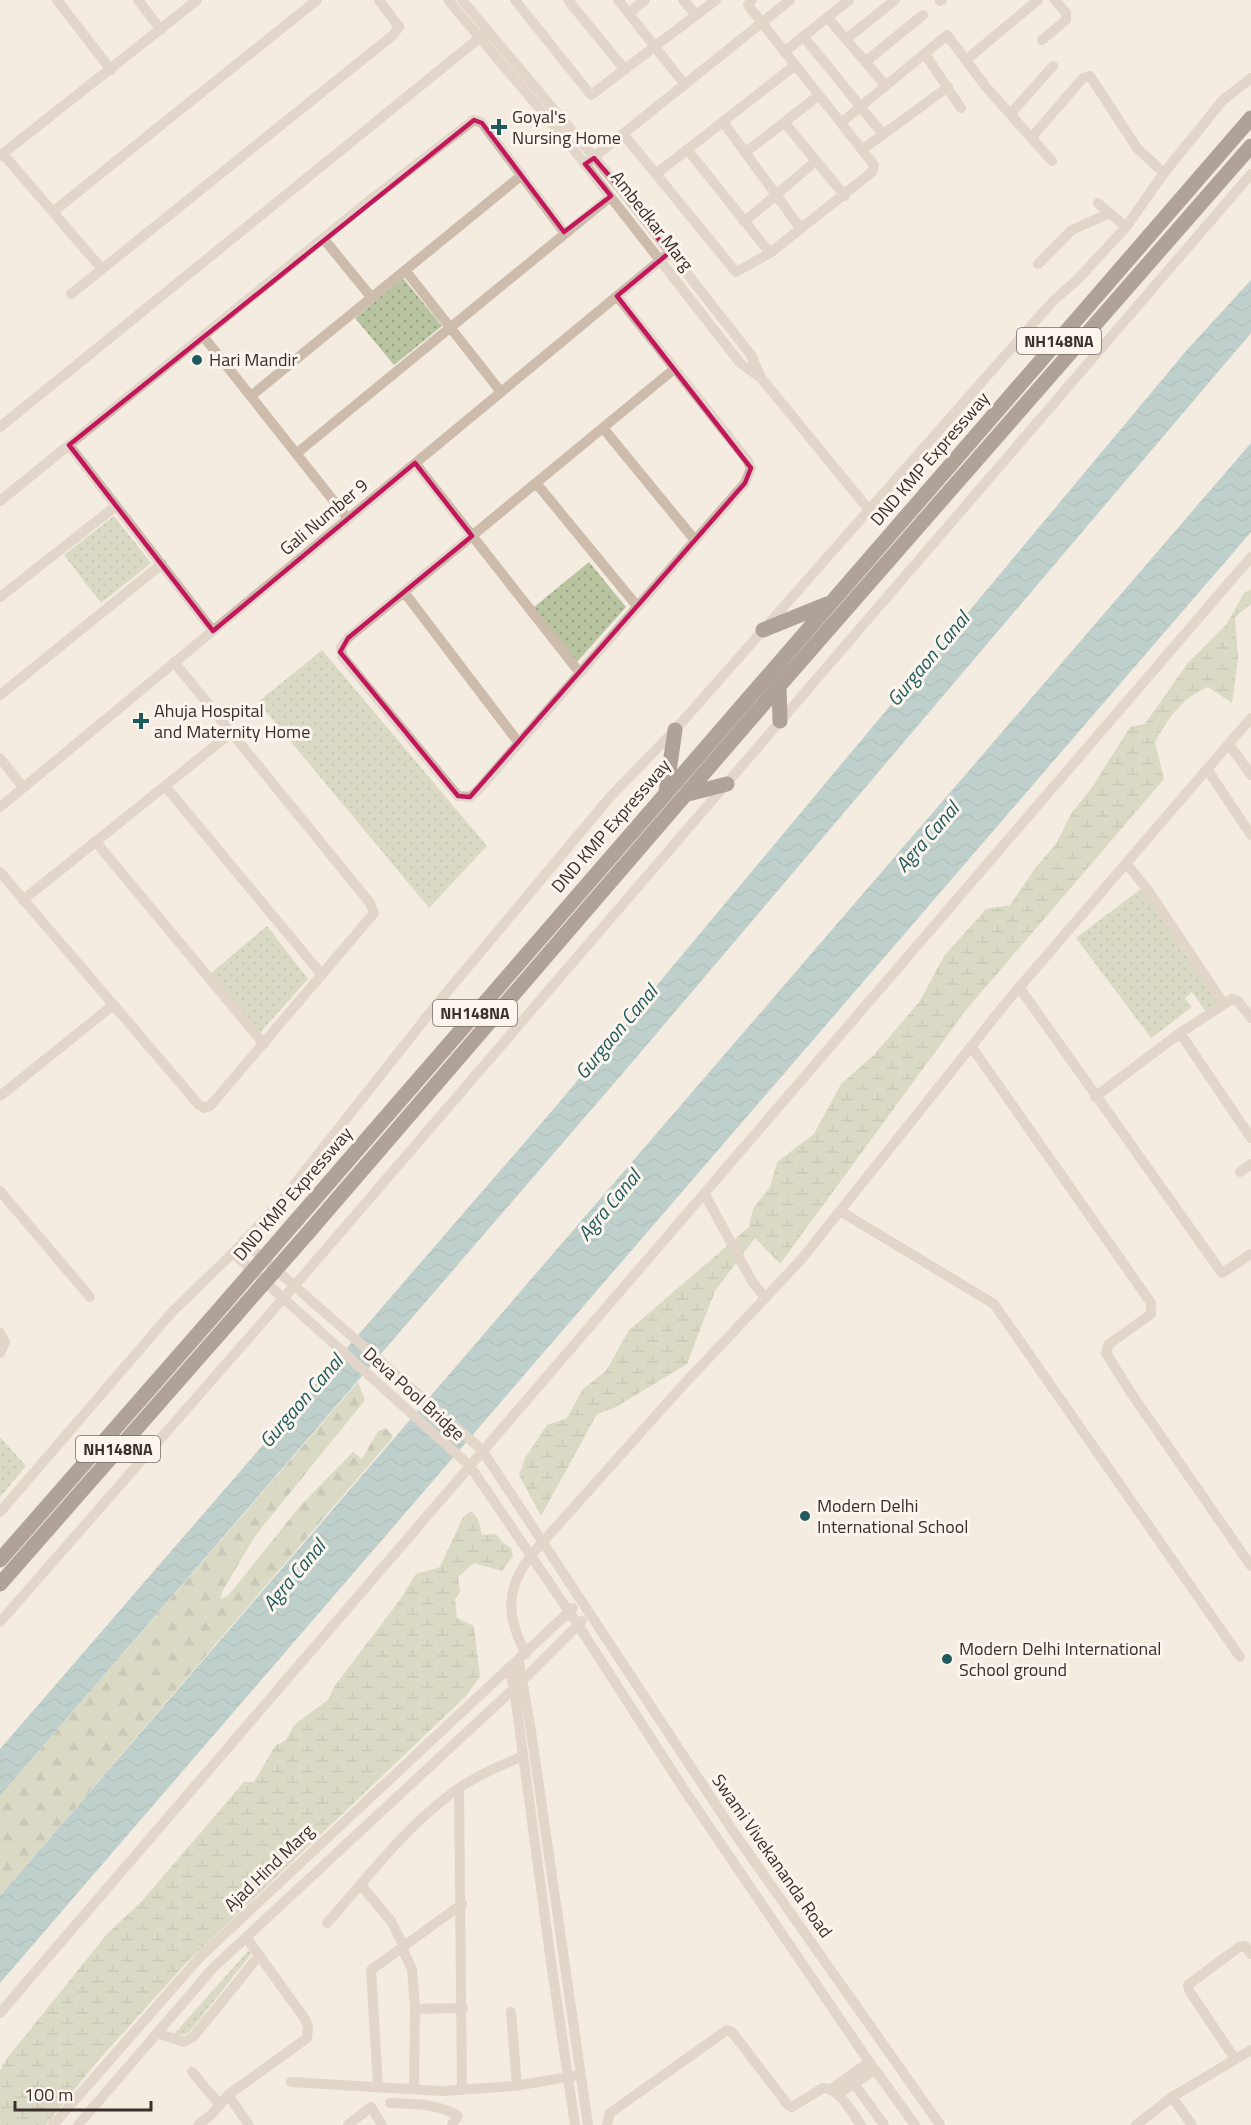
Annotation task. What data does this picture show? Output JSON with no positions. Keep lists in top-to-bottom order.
{
  "streets": {
    "highway": ["NH148NA", "DND KMP Expressway"],
    "street": [
      "Ambedkar Marg",
      "Gali Number 9",
      "Deva Pool Bridge",
      "Swami Vivekananda Road",
      "Ajad Hind Marg"
    ]
  },
  "crossings": [
    ["Ambedkar Marg", "Gali Number 9"],
    ["Deva Pool Bridge", "Ajad Hind Marg"],
    ["Swami Vivekananda Road", "Ajad Hind Marg"]
  ],
  "water": ["Gurgaon Canal", "Agra Canal"],
  "places": {
    "health": ["Goyal's Nursing Home", "Ahuja Hospital and Maternity Home"],
    "other": ["Hari Mandir", "Modern Delhi International School", "Modern Delhi International School ground"]
  },
  "scale_bar": "100 m"
}
